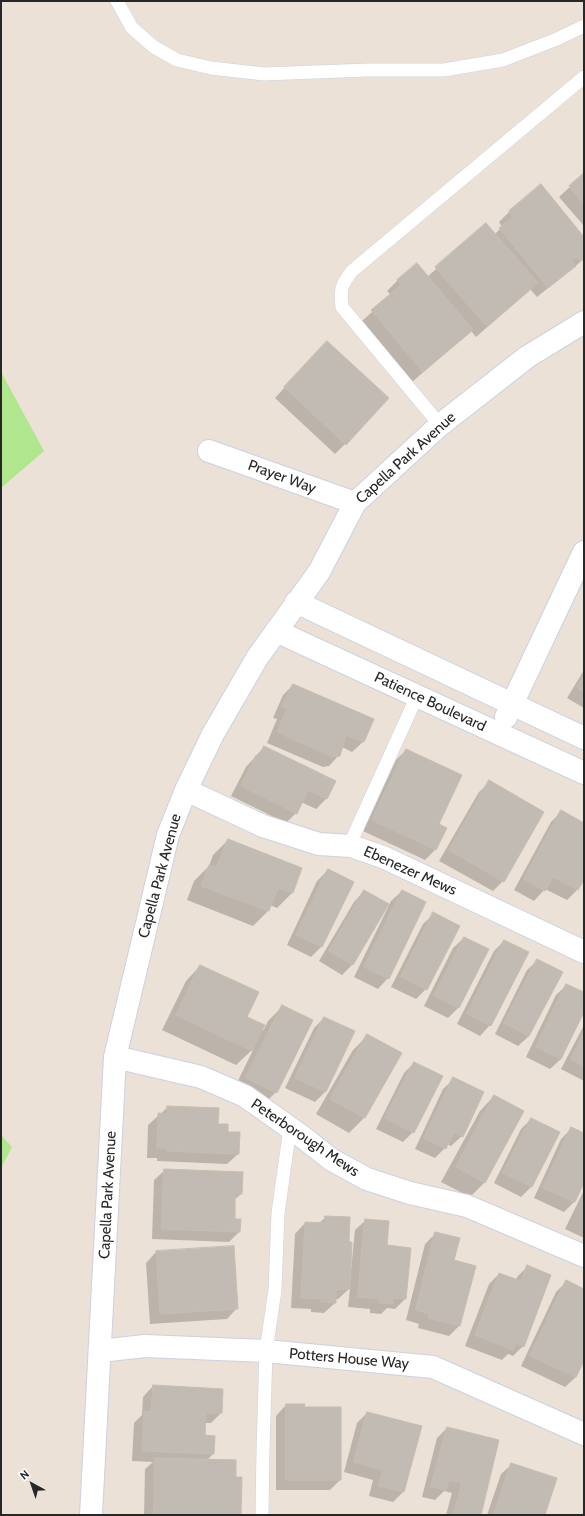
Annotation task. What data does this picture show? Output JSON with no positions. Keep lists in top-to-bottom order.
{
  "streets": {
    "street": [
      "Capella Park Avenue",
      "Prayer Way",
      "Patience Boulevard",
      "Ebenezer Mews",
      "Peterborough Mews",
      "Potters House Way"
    ]
  },
  "crossings": [
    ["Capella Park Avenue", "Prayer Way"],
    ["Capella Park Avenue", "Patience Boulevard"],
    ["Capella Park Avenue", "Ebenezer Mews"],
    ["Capella Park Avenue", "Peterborough Mews"],
    ["Capella Park Avenue", "Potters House Way"]
  ],
  "north": "top left"
}
